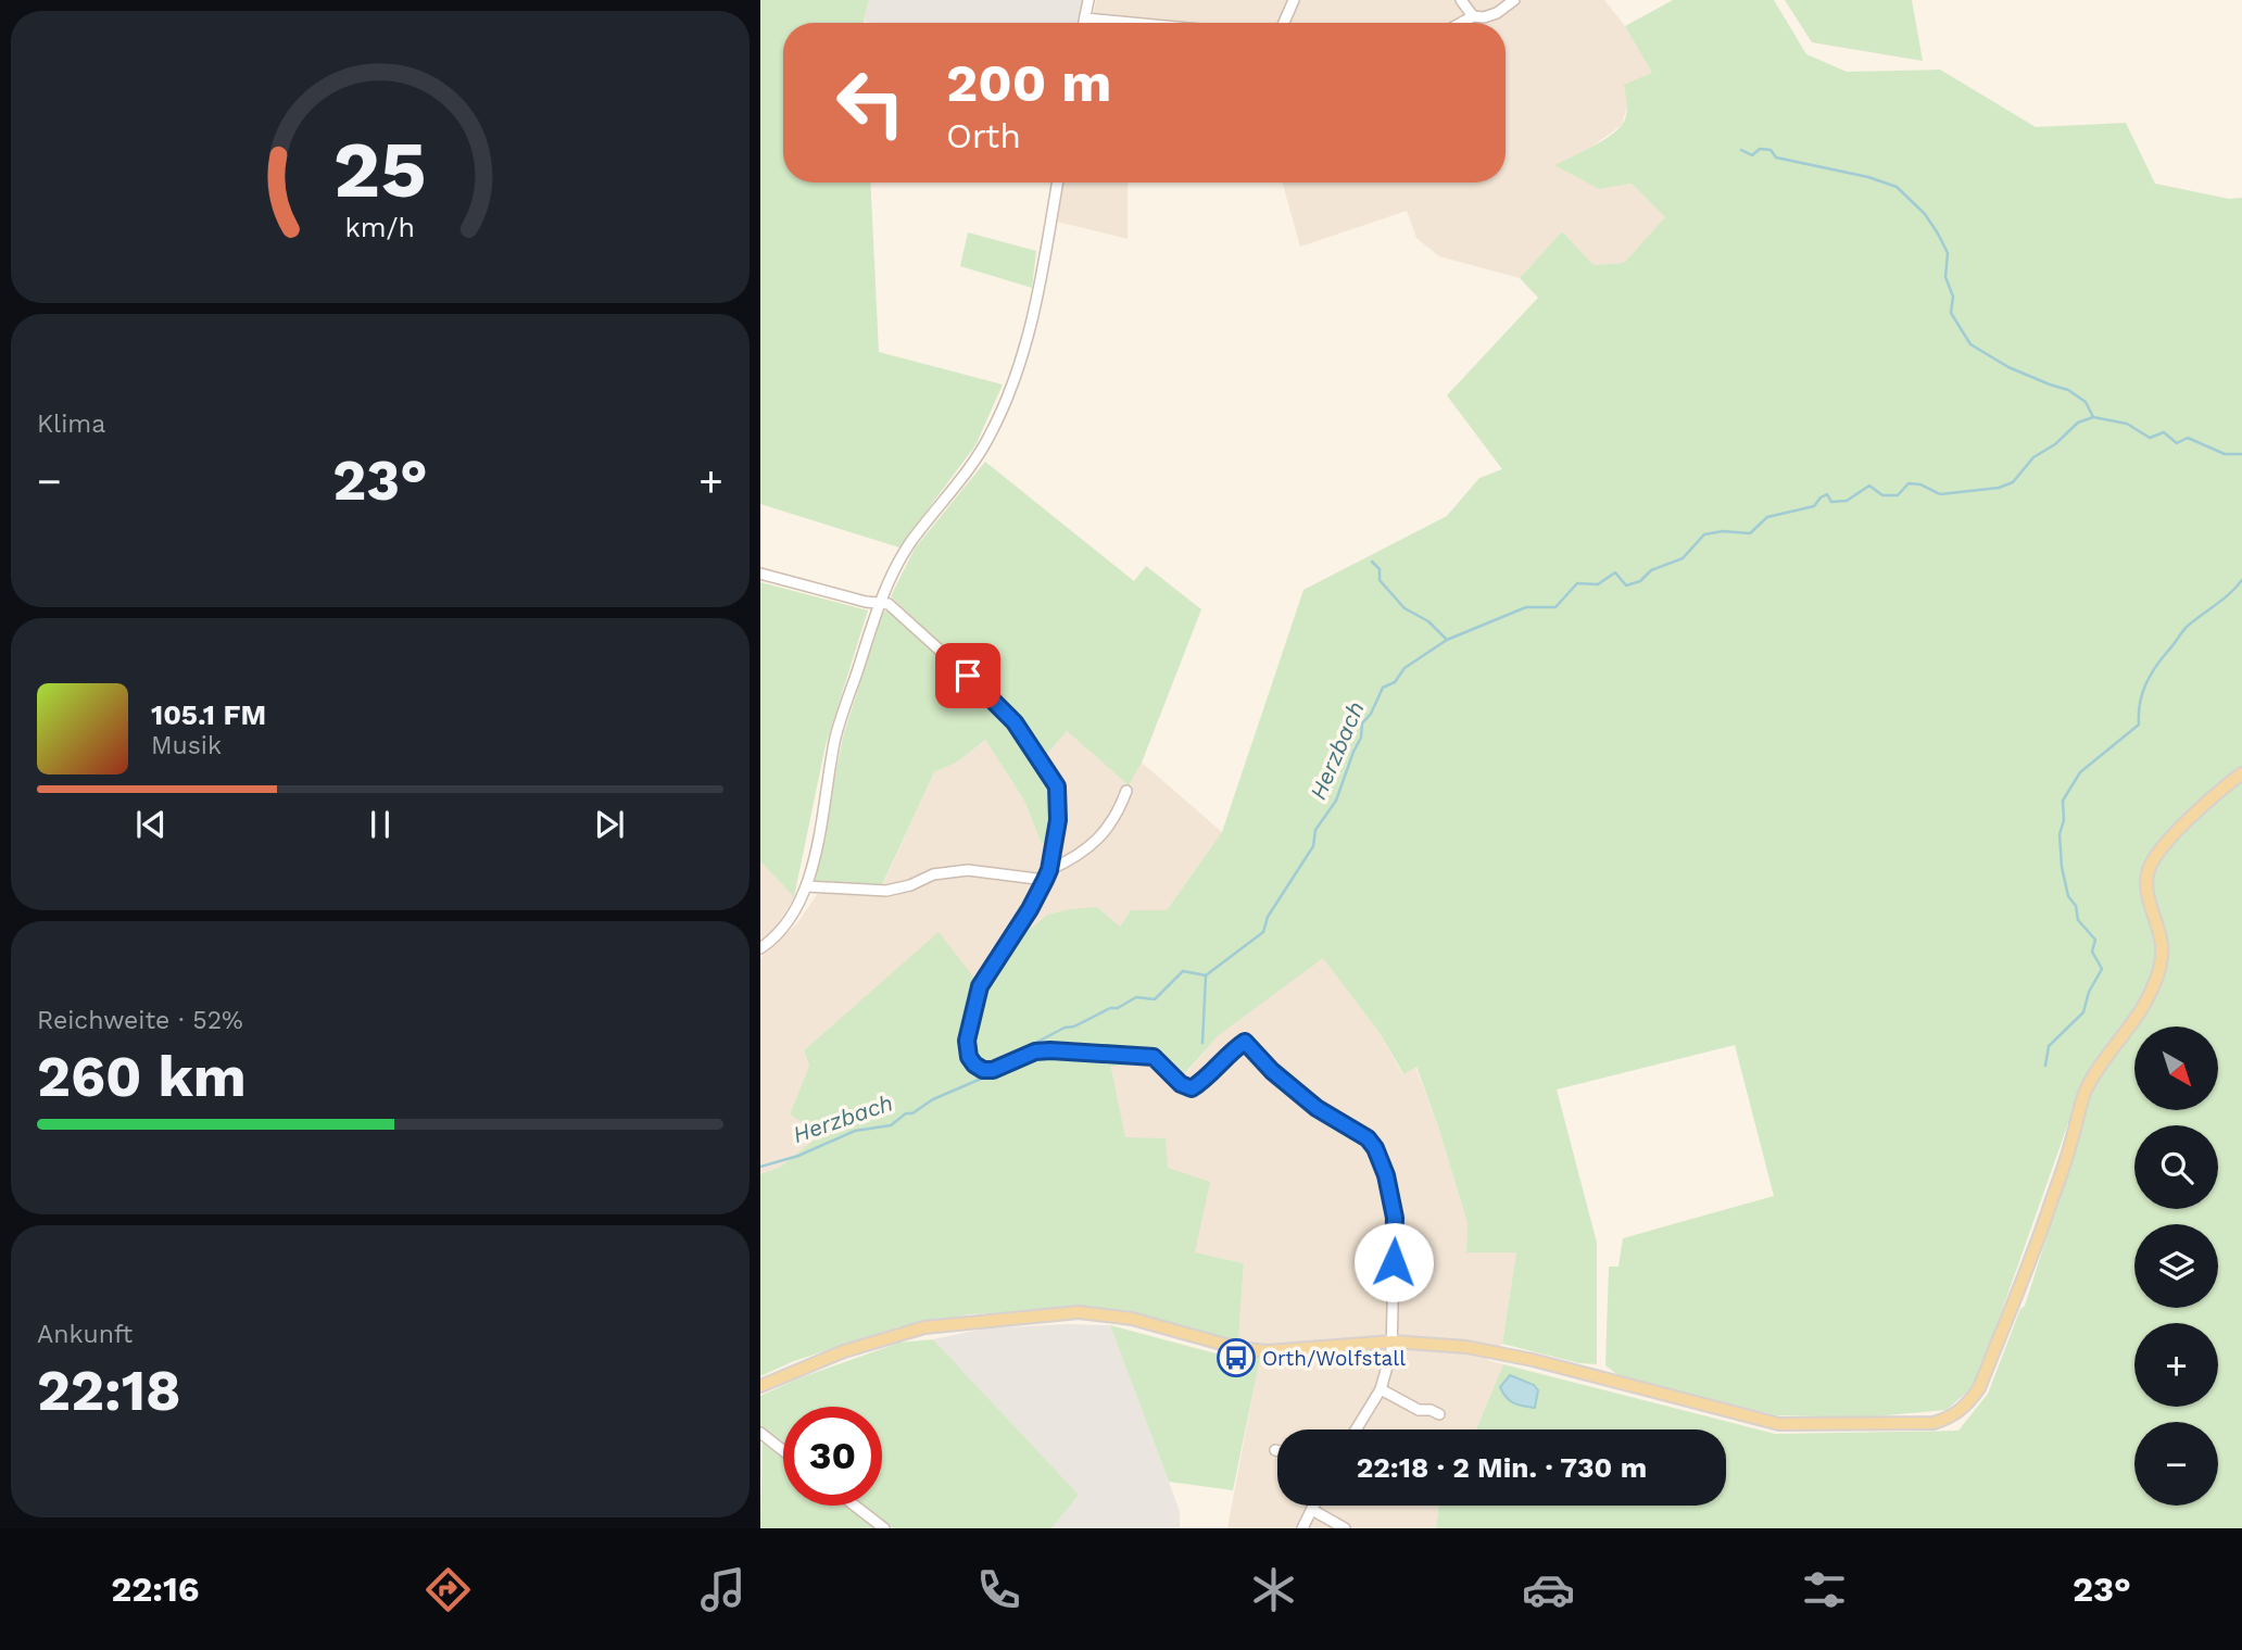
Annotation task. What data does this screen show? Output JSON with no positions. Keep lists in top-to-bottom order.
{
  "water": ["Herzbach"],
  "places": {
    "bus stop": ["Orth/Wolfstall"]
  },
  "north": "bottom right",
  "page": {
    "turn": ["200 m", "Orth"],
    "tile": [
      "Klima",
      ["Reichweite · 52%", "260 km"],
      ["Ankunft", "22:18"]
    ],
    "heat": ["−", "23°", "+"],
    "song": ["105.1 FM", "Musik"],
    "map_buttons": ["+", "−"],
    "limit": "30",
    "trip": "22:18 · 2 Min. · 730 m",
    "tabs": ["22:16", "23°"],
    "gauge": ["25", "km/h"]
  }
}
